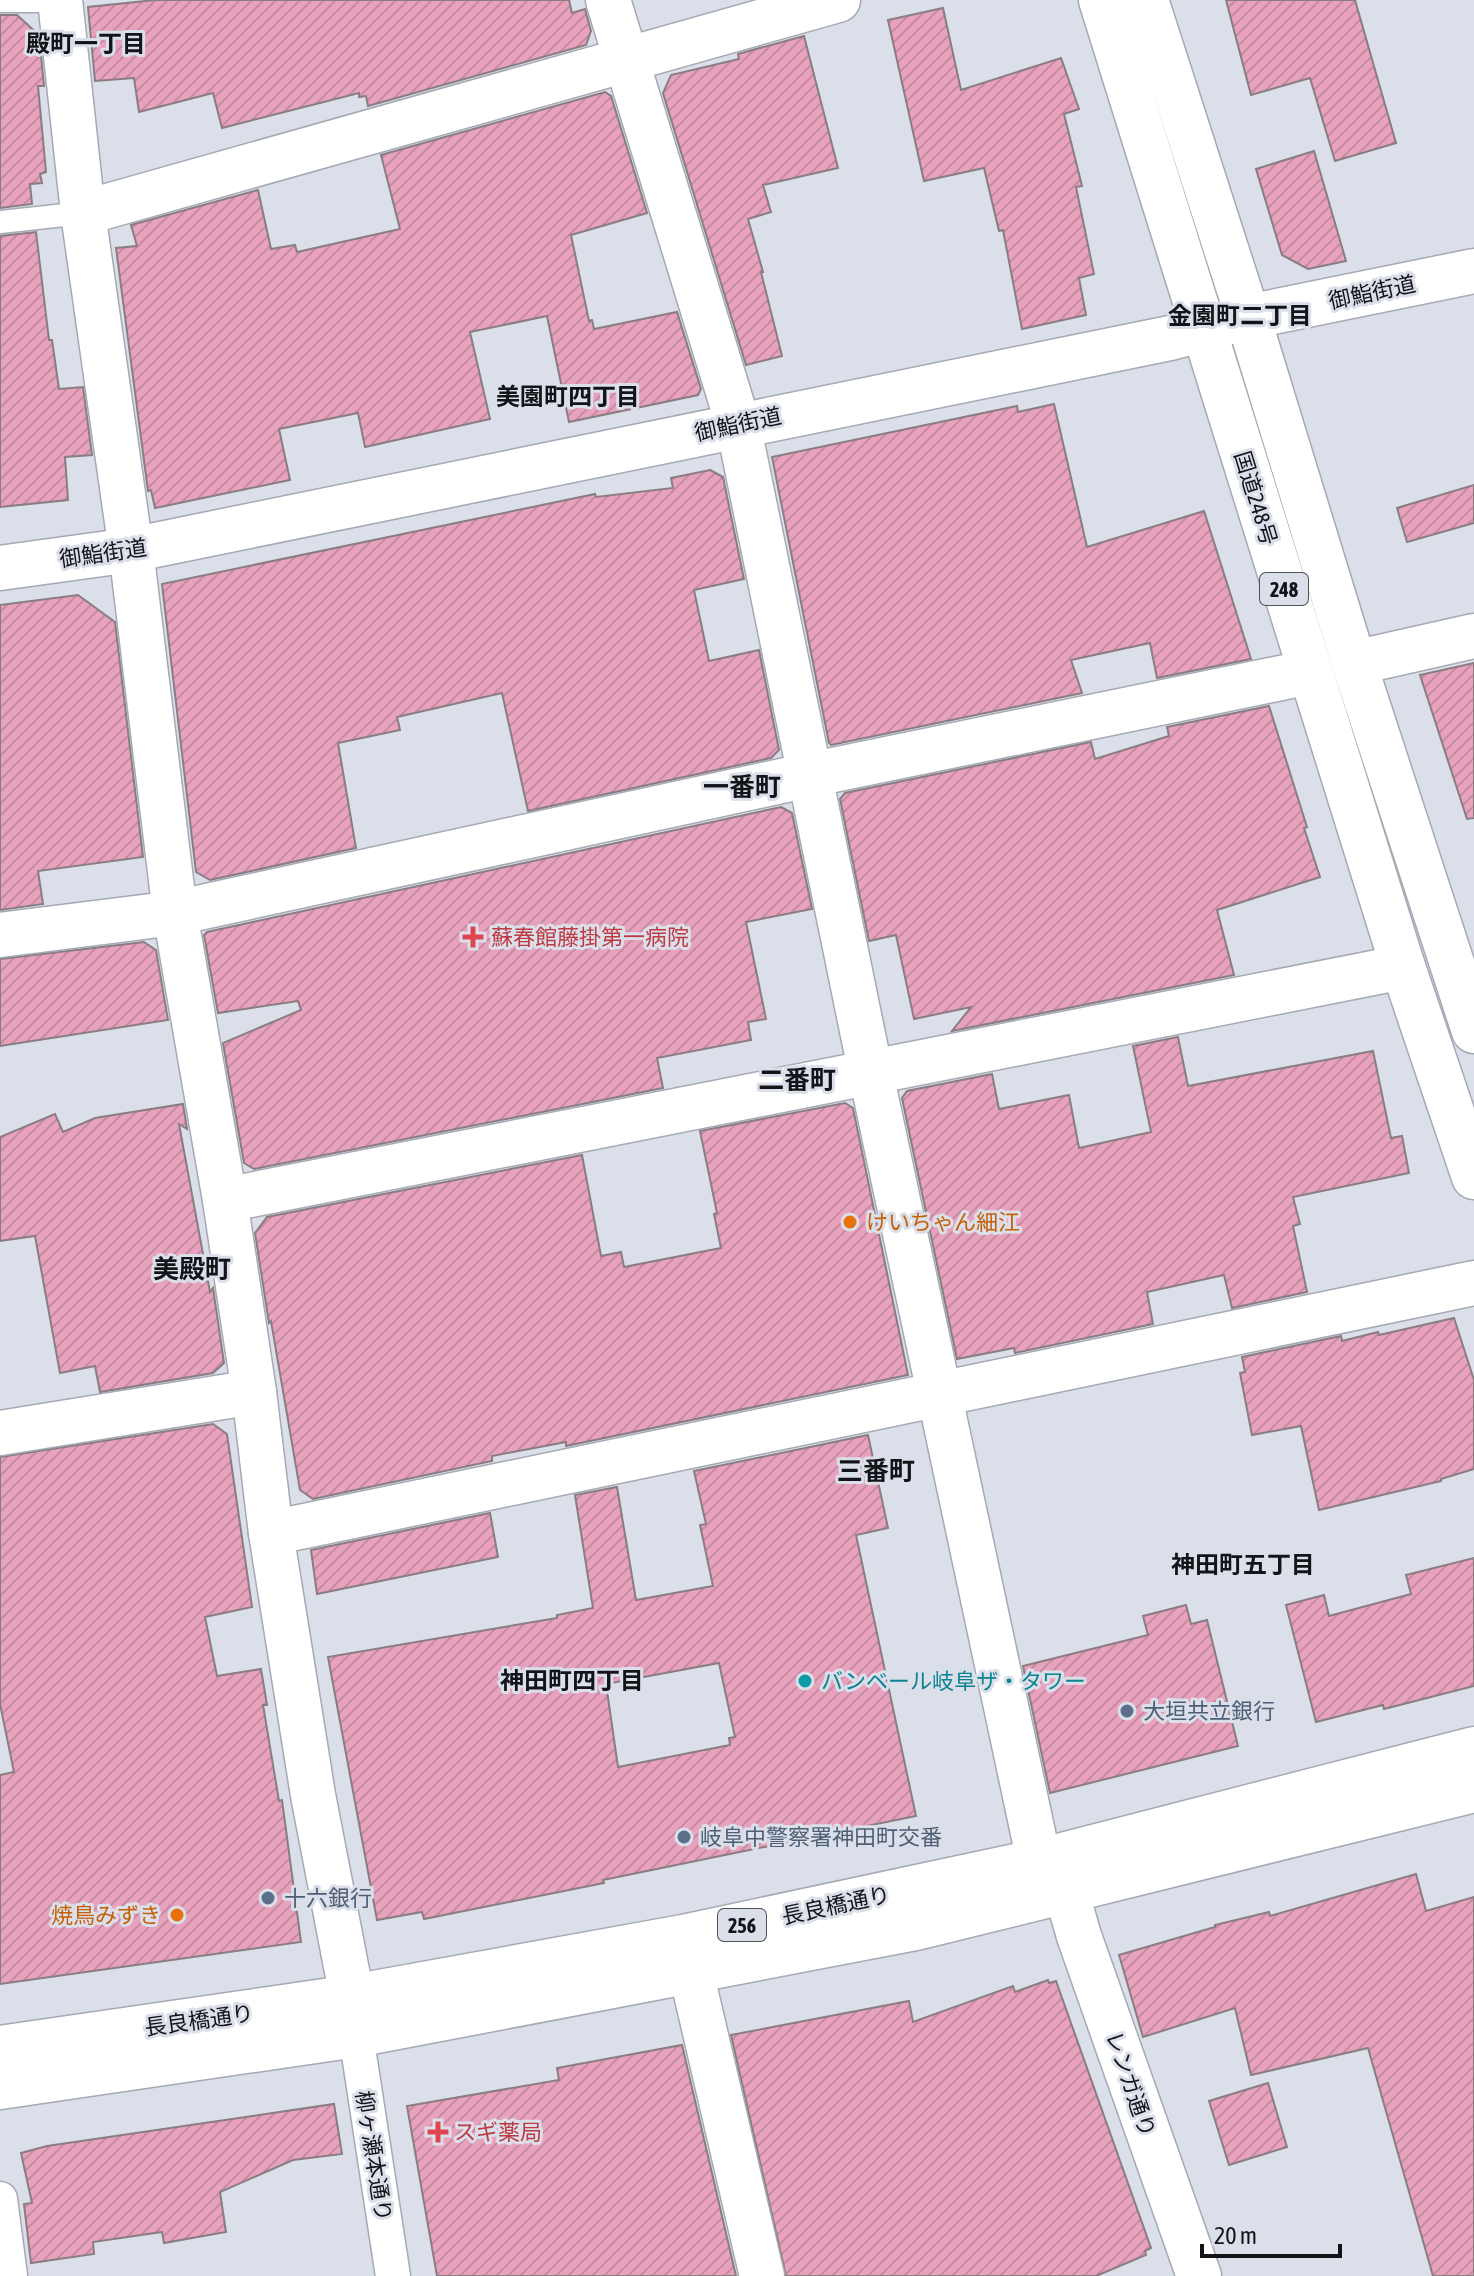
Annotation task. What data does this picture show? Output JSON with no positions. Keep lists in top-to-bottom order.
{
  "streets": {
    "main road": [
      "御鮨街道",
      "国道248号",
      "248",
      "長良橋通り",
      "256",
      "レンガ通り"
    ],
    "street": ["柳ヶ瀬本通り"]
  },
  "crossings": [
    ["御鮨街道", "国道248号"],
    ["御鮨街道", "レンガ通り"],
    ["長良橋通り", "レンガ通り"],
    ["長良橋通り", "柳ヶ瀬本通り"]
  ],
  "districts": [
    "殿町一丁目",
    "金園町二丁目",
    "美園町四丁目",
    "一番町",
    "二番町",
    "美殿町",
    "三番町",
    "神田町五丁目",
    "神田町四丁目"
  ],
  "places": {
    "health": ["蘇春館藤掛第一病院", "スギ薬局"],
    "other": [
      "けいちゃん細江",
      "バンベール岐阜ザ・タワー",
      "大垣共立銀行",
      "岐阜中警察署神田町交番",
      "十六銀行",
      "焼鳥みずき"
    ]
  },
  "scale_bar": "20 m"
}
